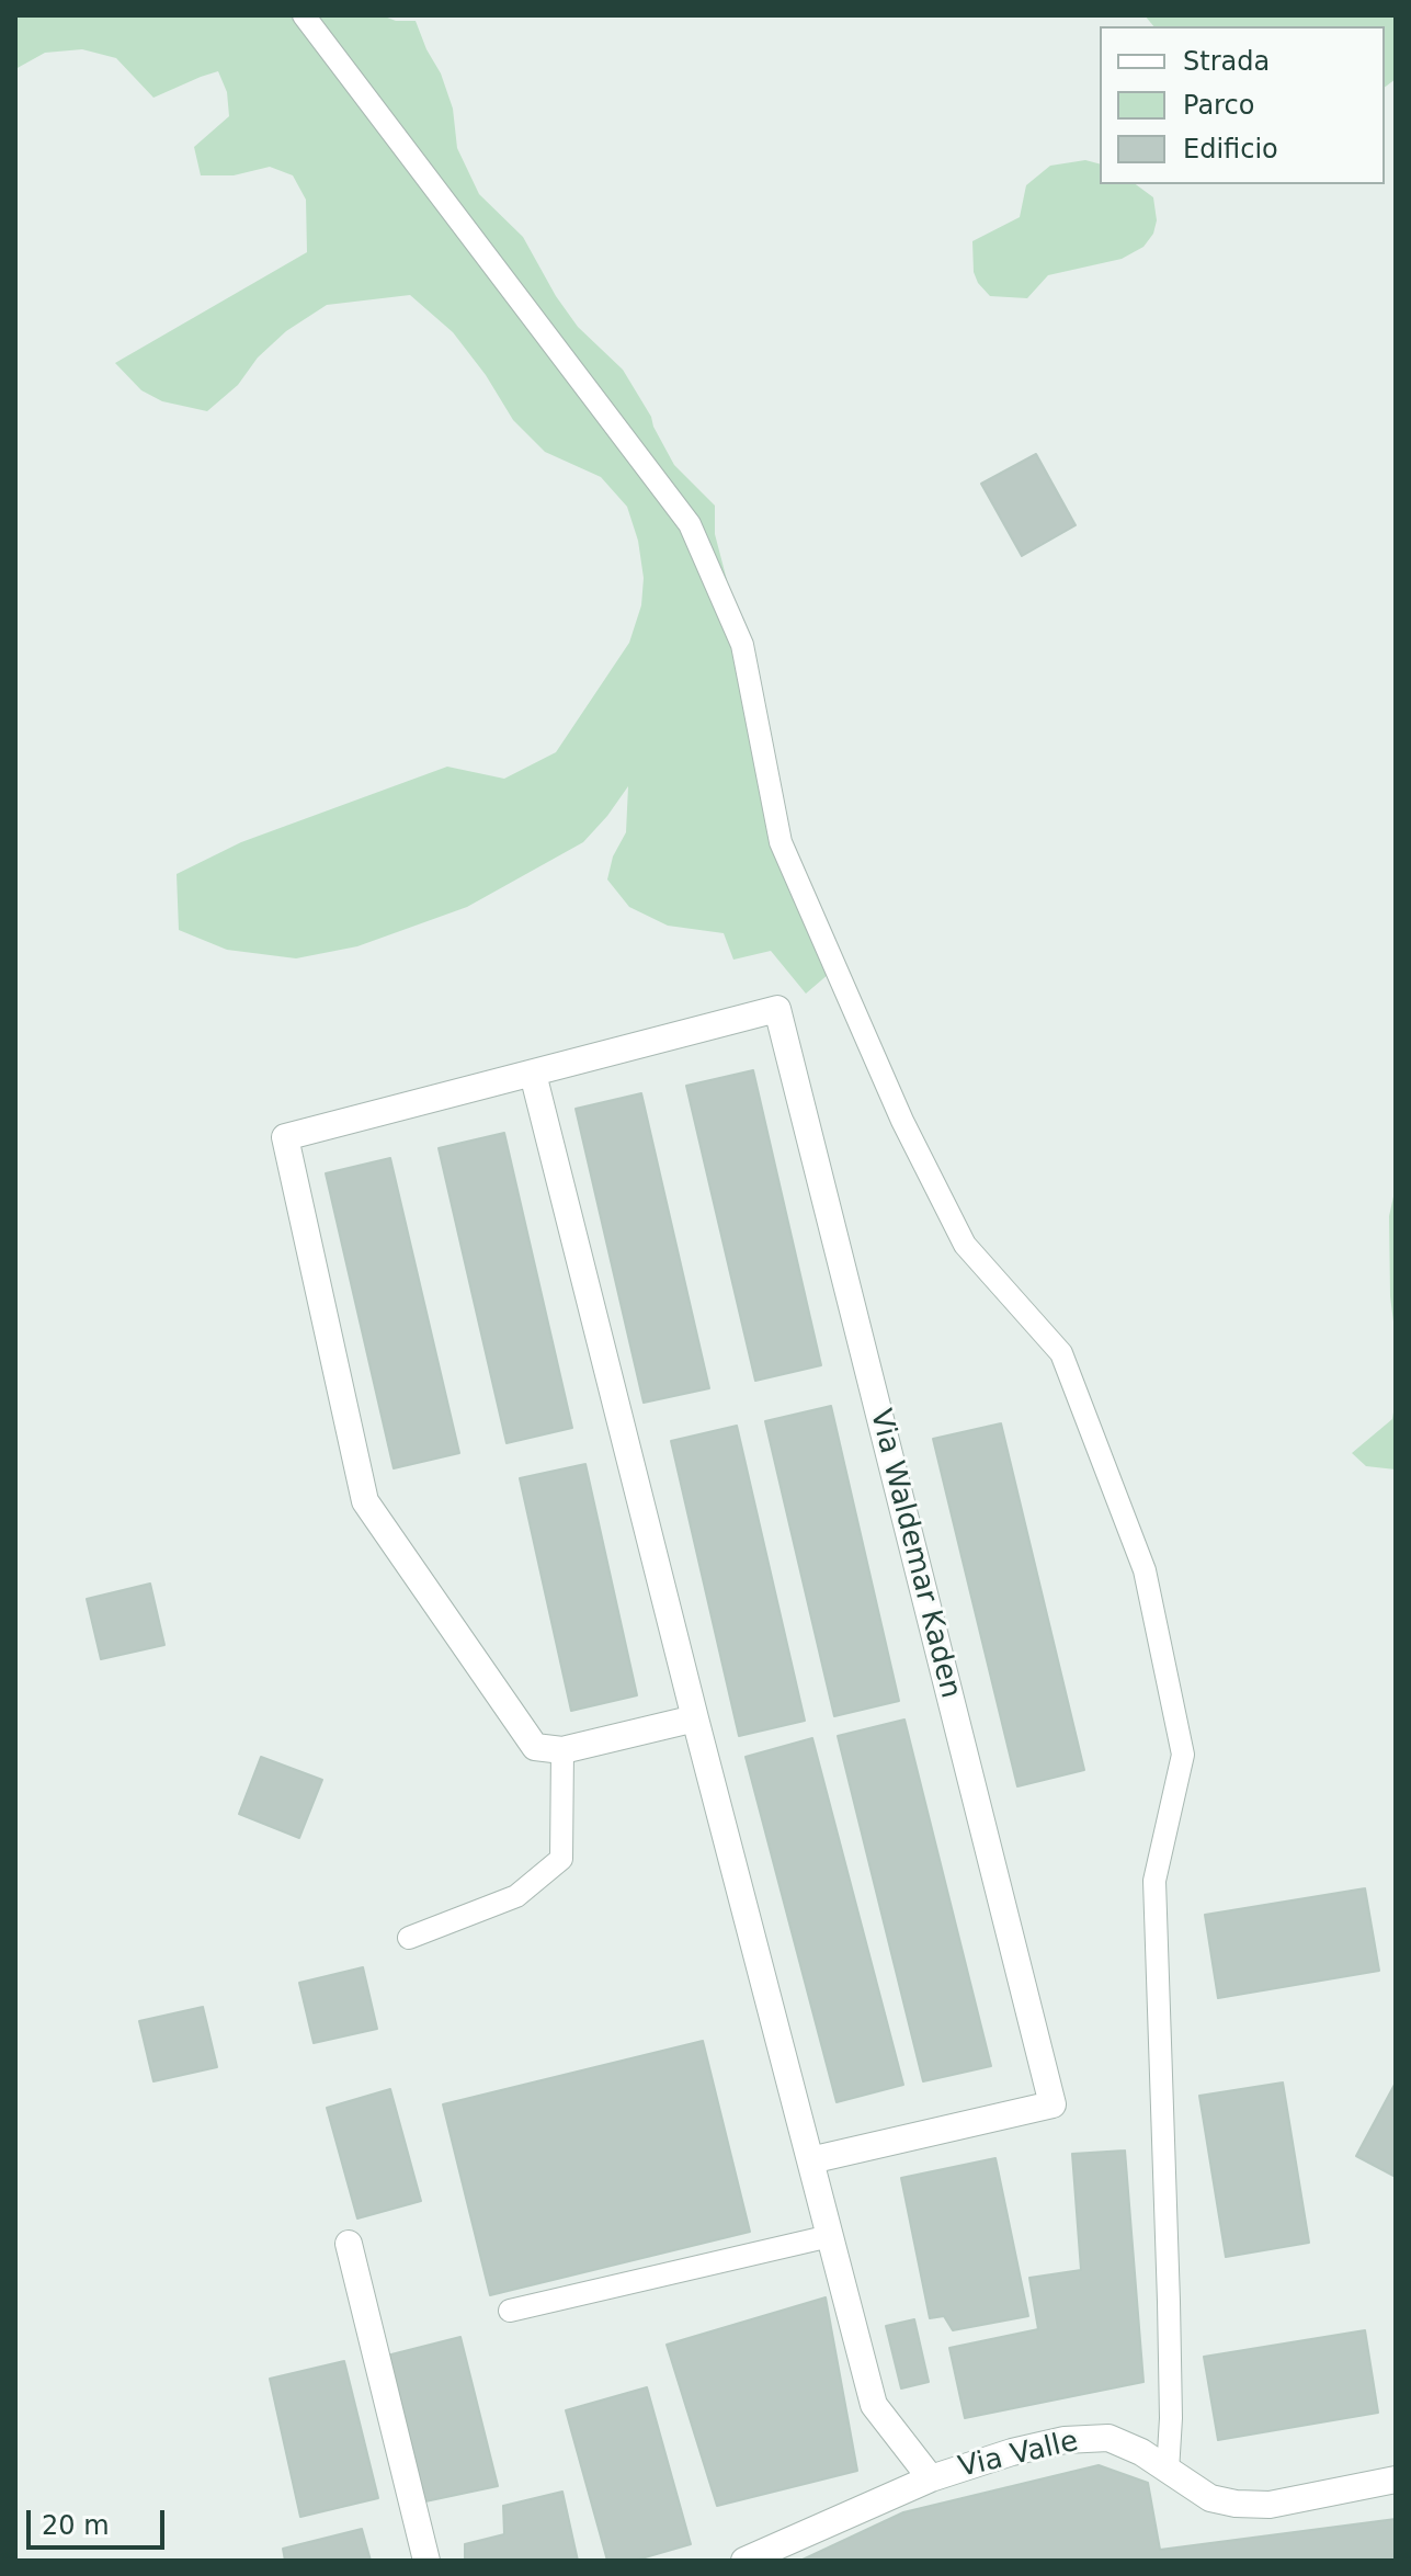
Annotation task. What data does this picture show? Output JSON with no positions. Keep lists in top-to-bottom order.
{
  "streets": {
    "street": ["Via Waldemar Kaden", "Via Valle"]
  },
  "legend": ["Strada", "Parco", "Edificio"],
  "scale_bar": "20 m"
}
